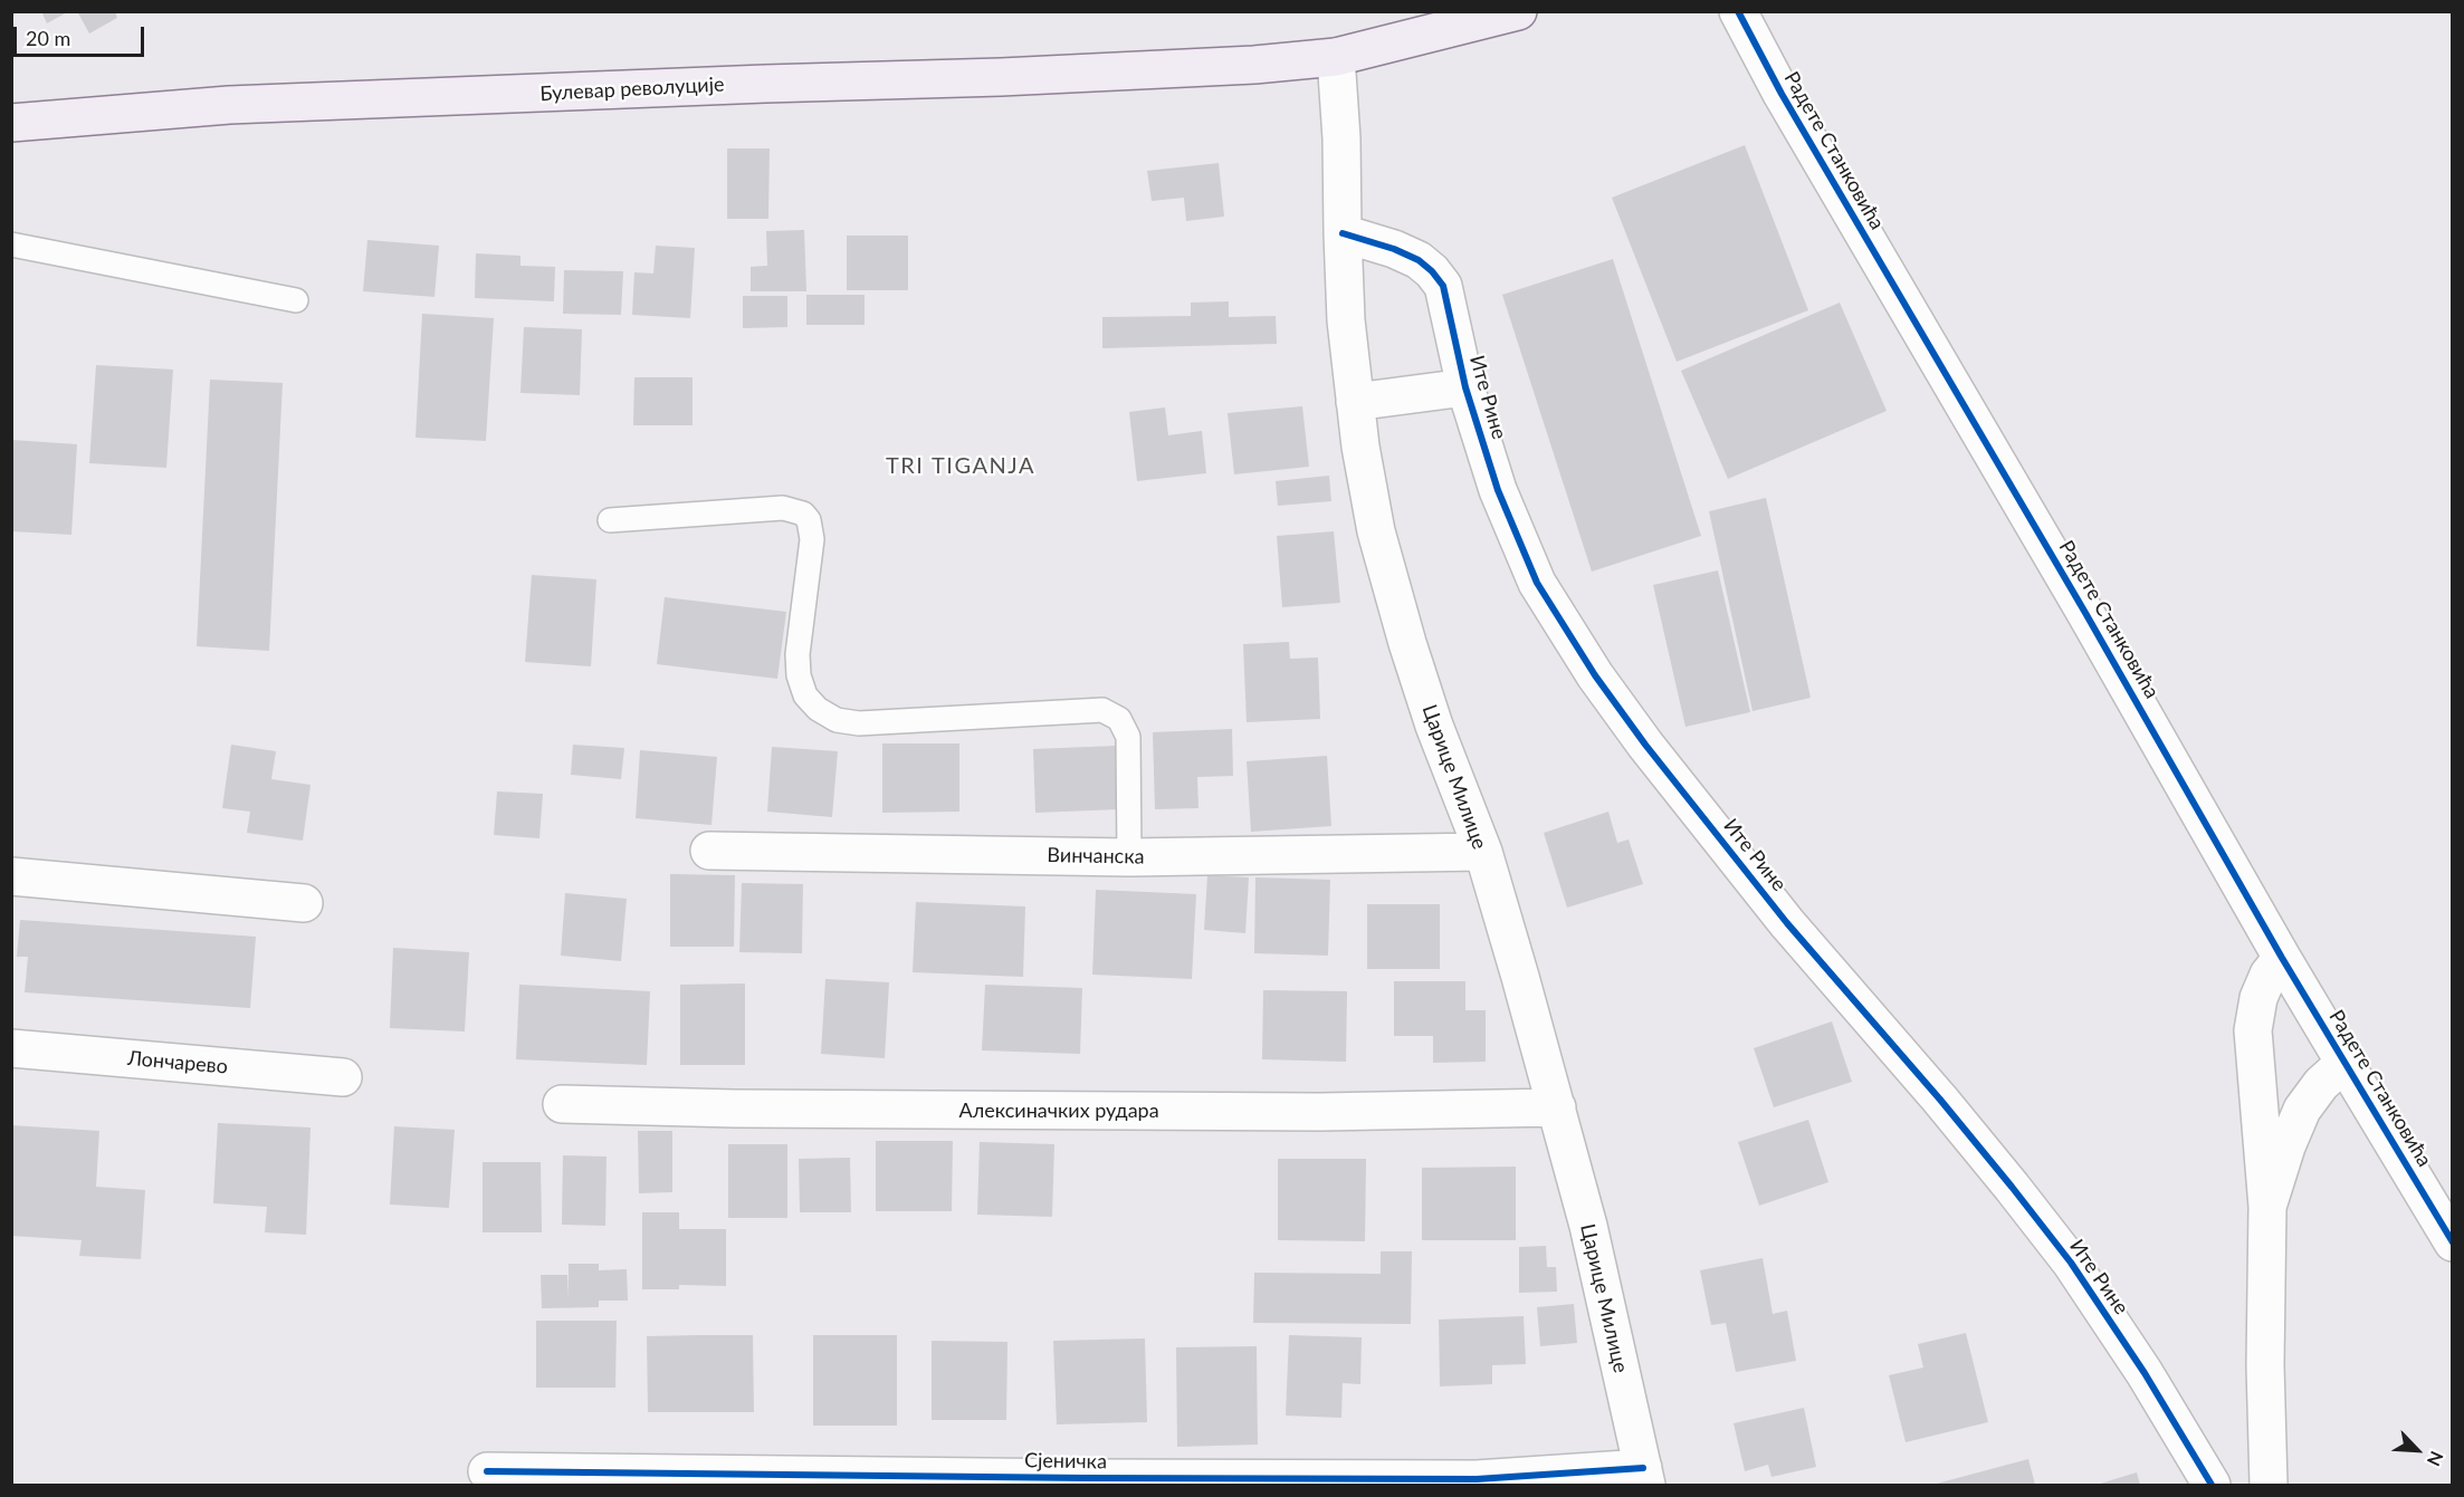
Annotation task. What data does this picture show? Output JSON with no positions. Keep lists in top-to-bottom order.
{
  "streets": {
    "main road": ["Булевар револуције"],
    "street": [
      "Радете Станковића",
      "Ите Рине",
      "Царице Милице",
      "Винчанска",
      "Лончарево",
      "Алексиначких рудара",
      "Сјеничка"
    ]
  },
  "crossings": [
    ["Булевар револуције", "Царице Милице"],
    ["Ите Рине", "Царице Милице"],
    ["Царице Милице", "Винчанска"],
    ["Царице Милице", "Алексиначких рудара"],
    ["Царице Милице", "Сјеничка"]
  ],
  "districts": ["TRI TIGANJA"],
  "scale_bar": "20 m",
  "north": "bottom right"
}
